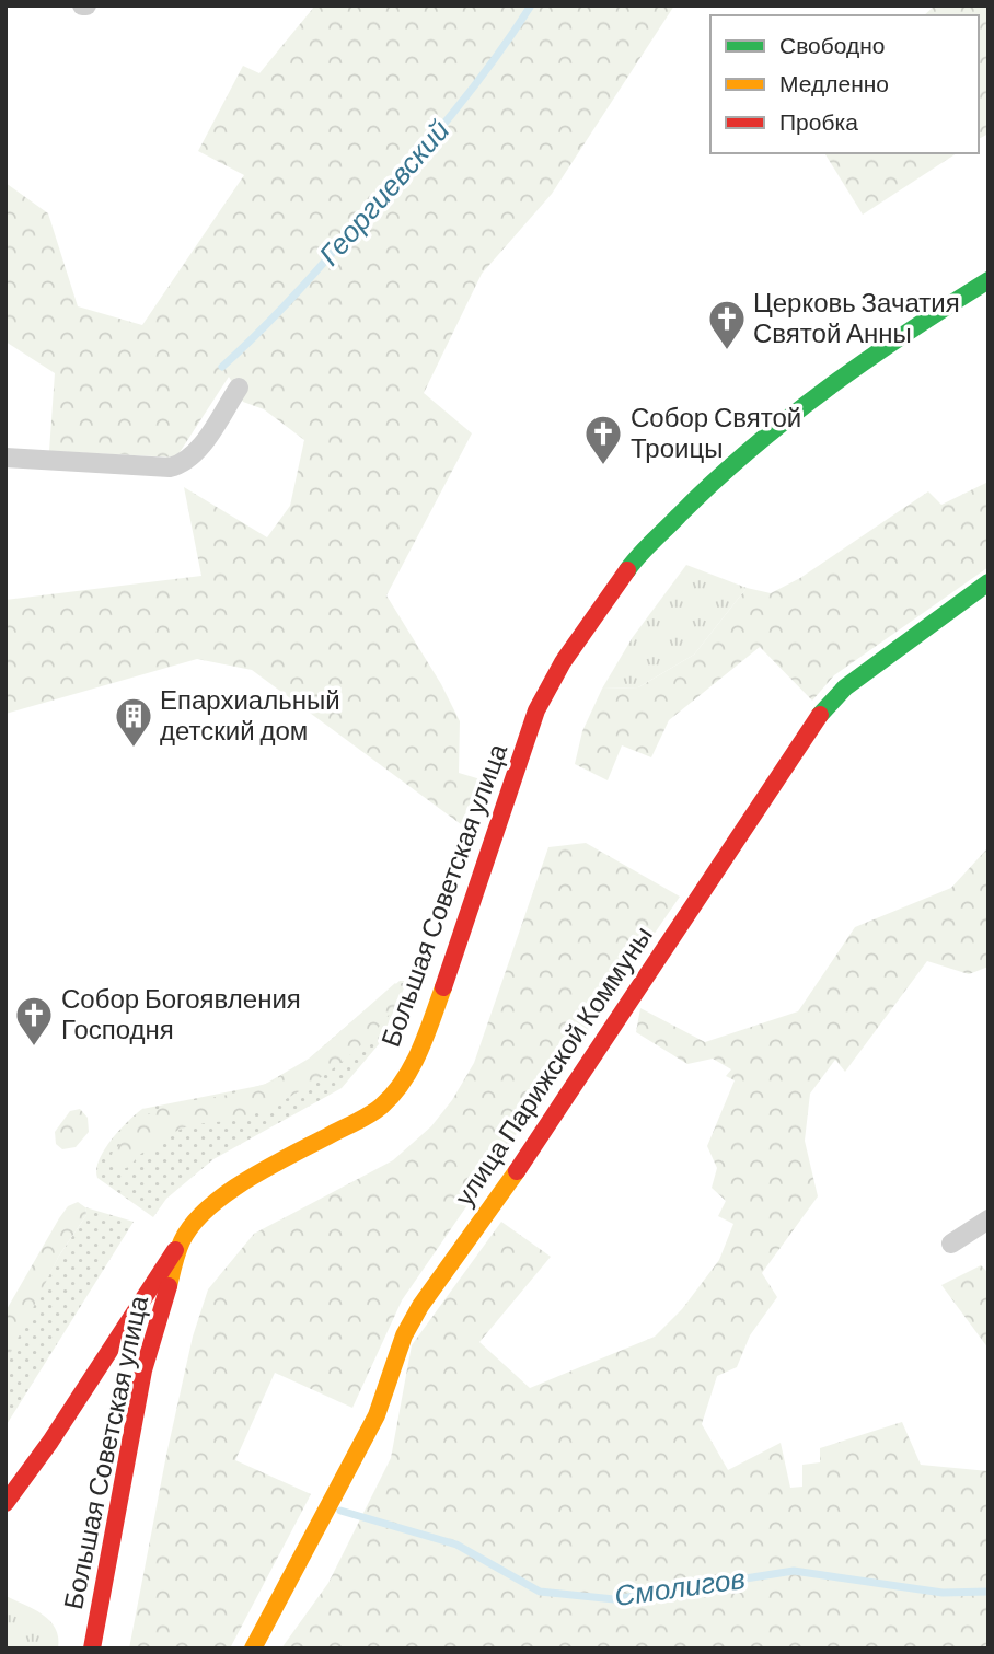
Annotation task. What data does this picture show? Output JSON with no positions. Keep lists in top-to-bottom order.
{
  "streets": {
    "main road": ["Большая Советская улица", "улица Парижской Коммуны"]
  },
  "water": ["Георгиевский", "Смолигов"],
  "places": {
    "church": ["Церковь Зачатия Святой Анны", "Собор Святой Троицы", "Собор Богоявления Господня"],
    "building": ["Епархиальный детский дом"]
  },
  "legend": ["Свободно", "Медленно", "Пробка"]
}
